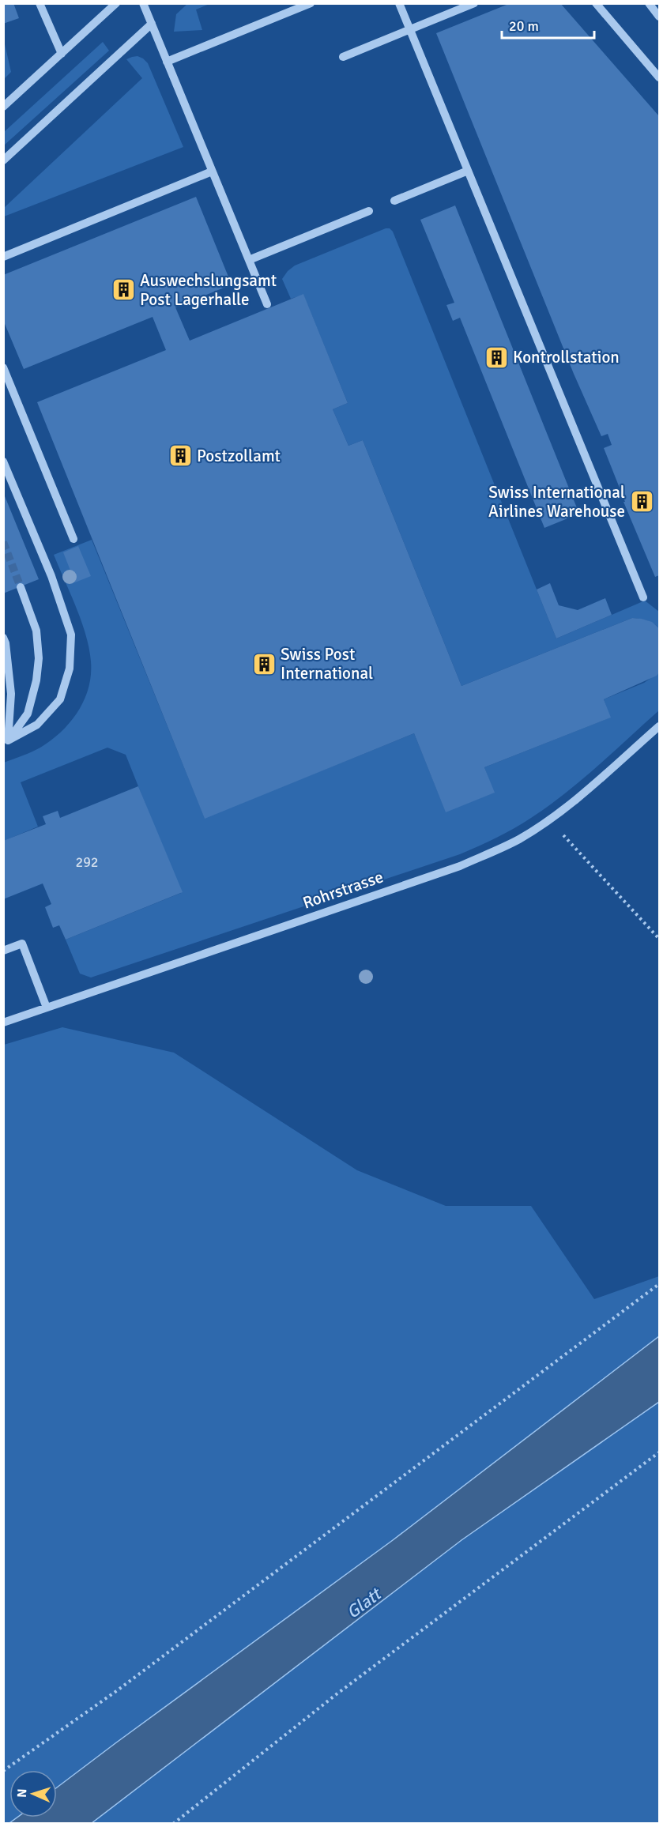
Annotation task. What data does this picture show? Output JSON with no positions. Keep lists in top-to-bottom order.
{
  "streets": {
    "lane": ["Rohrstrasse"]
  },
  "water": ["Glatt"],
  "places": {
    "building": [
      "Auswechslungsamt Post Lagerhalle",
      "Kontrollstation",
      "Postzollamt",
      "Swiss International Airlines Warehouse",
      "Swiss Post International"
    ]
  },
  "house_numbers": ["292"],
  "scale_bar": "20 m",
  "north": "left"
}
